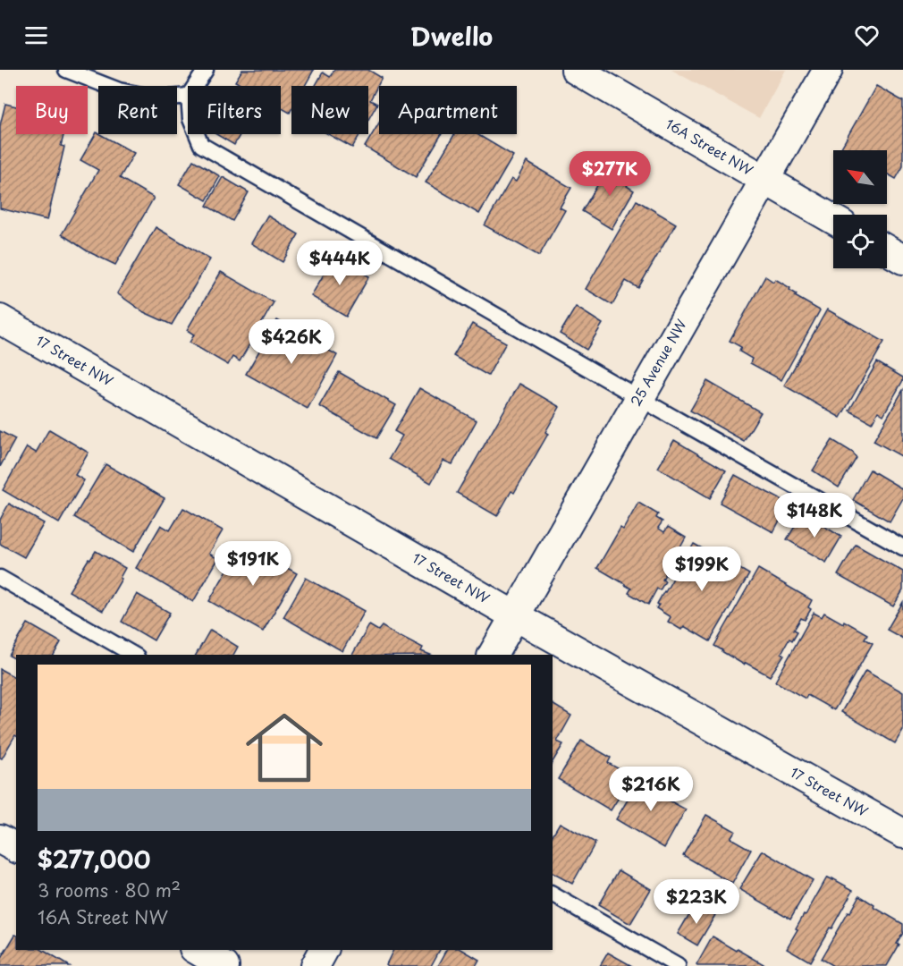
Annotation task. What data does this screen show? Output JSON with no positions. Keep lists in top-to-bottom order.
{
  "streets": {
    "street": ["16A Street NW", "17 Street NW", "25 Avenue NW"]
  },
  "crossings": [
    ["16A Street NW", "25 Avenue NW"],
    ["17 Street NW", "25 Avenue NW"]
  ],
  "north": "top left",
  "page": {
    "header": "Dwello",
    "chip": [
      "Buy",
      "Rent",
      "Filters",
      "New",
      "Apartment"
    ],
    "price": [
      "$277K",
      "$444K",
      "$426K",
      "$148K",
      "$191K",
      "$199K",
      "$216K",
      "$223K"
    ],
    "list": [
      {
        "name": "$277,000",
        "note": "3 rooms · 80 m² · 16A Street NW"
      }
    ]
  }
}
